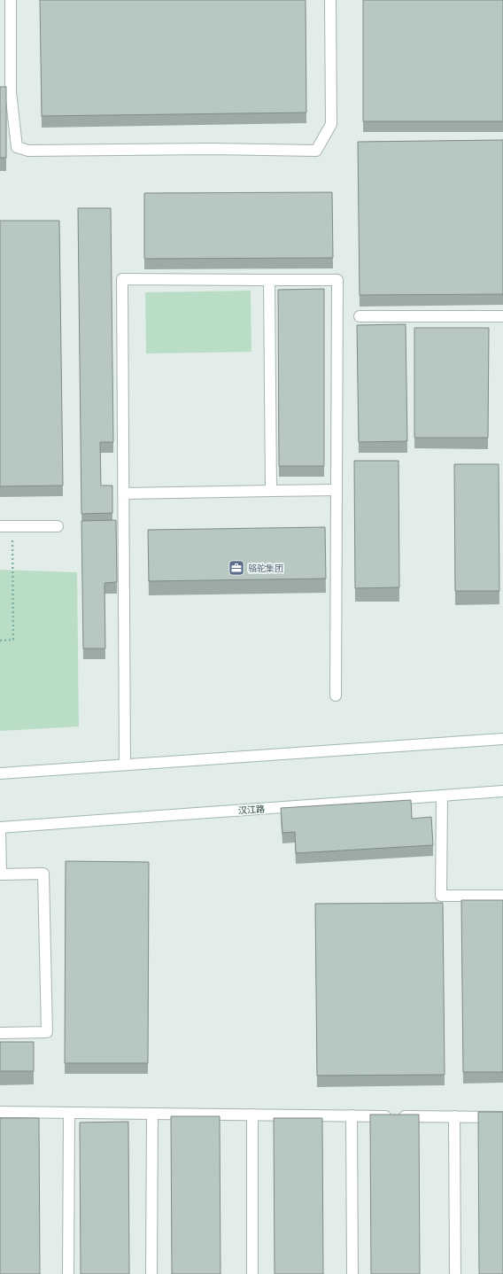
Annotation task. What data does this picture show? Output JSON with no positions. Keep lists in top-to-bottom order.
{
  "streets": {
    "main road": ["汉江路"]
  },
  "places": {
    "office": ["骆驼集团"]
  }
}
